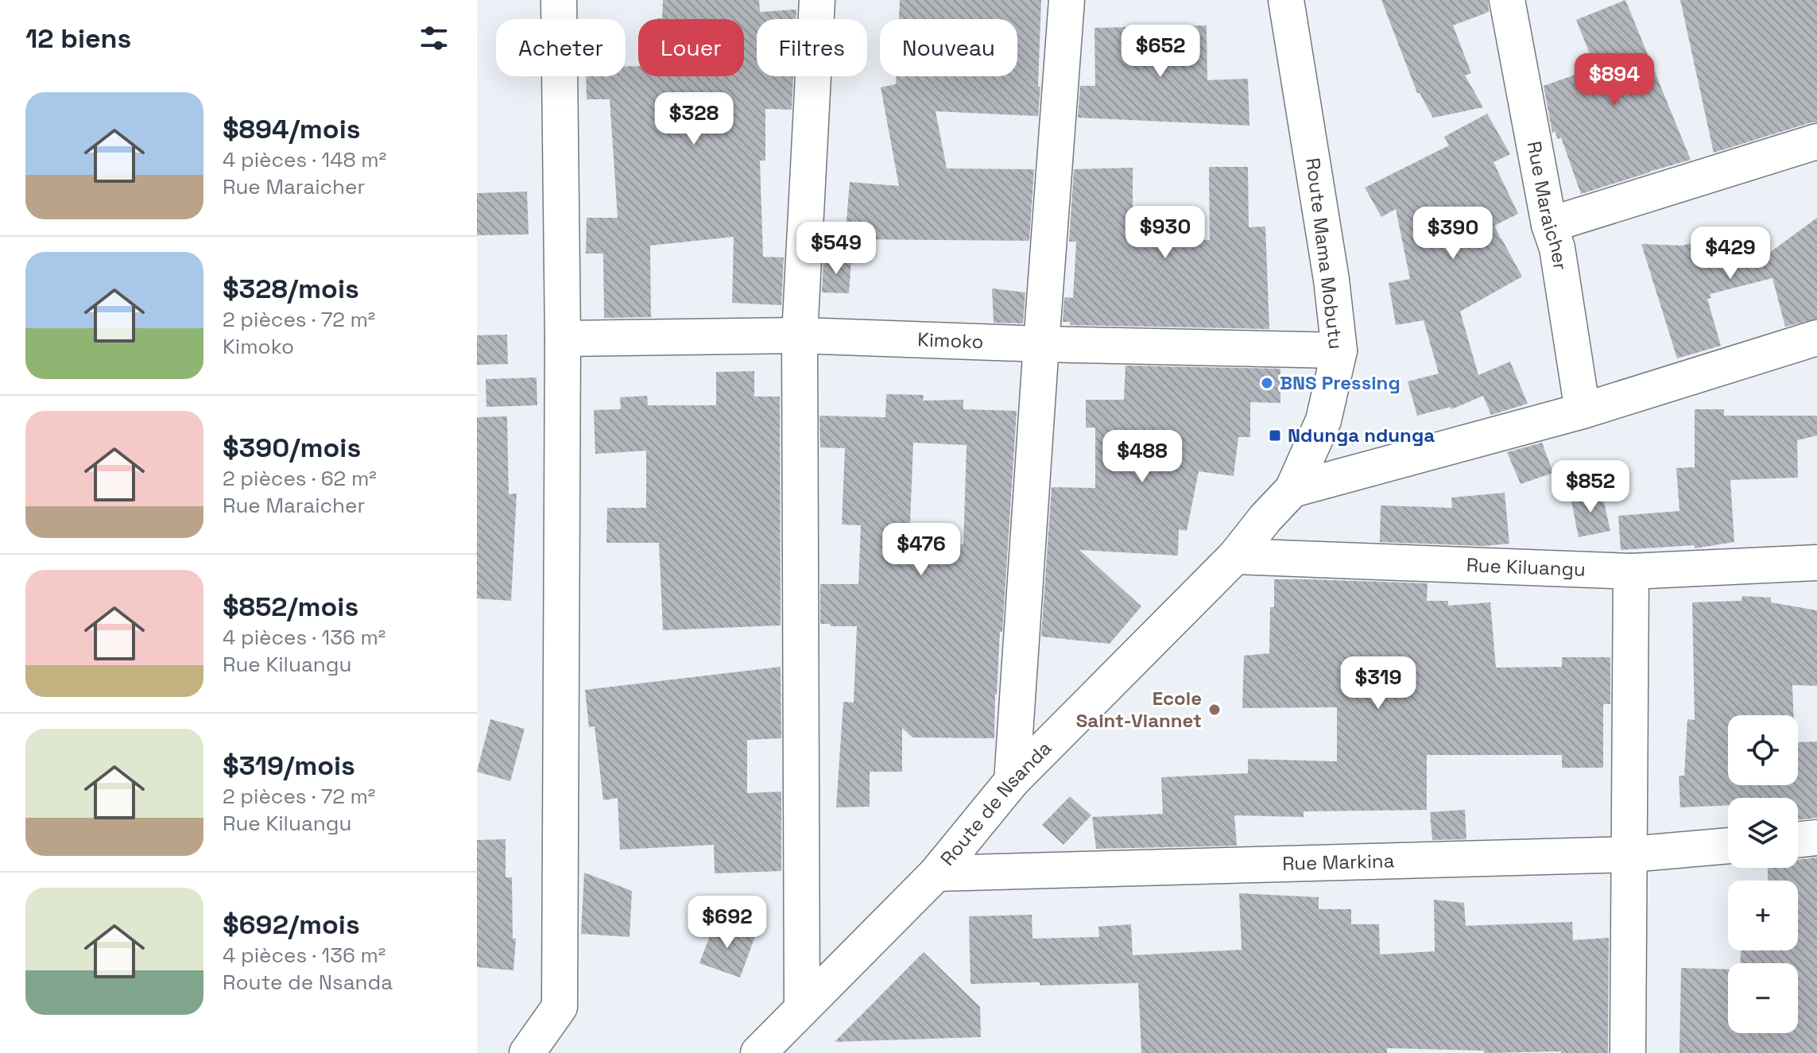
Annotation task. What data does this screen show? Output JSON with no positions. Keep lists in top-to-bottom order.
{
  "streets": {
    "street": [
      "Rue Maraicher",
      "Route Mama Mobutu",
      "Kimoko",
      "Rue Kiluangu",
      "Route de Nsanda",
      "Rue Markina"
    ]
  },
  "crossings": [
    ["Route Mama Mobutu", "Kimoko"],
    ["Route Mama Mobutu", "Rue Kiluangu"],
    ["Route Mama Mobutu", "Route de Nsanda"],
    ["Rue Kiluangu", "Route de Nsanda"],
    ["Route de Nsanda", "Rue Markina"]
  ],
  "places": {
    "other": ["BNS Pressing", "Ecole Saint-Viannet"],
    "transit": ["Ndunga ndunga"]
  },
  "page": {
    "heading": "12 biens",
    "chip": [
      "Acheter",
      "Louer",
      "Filtres",
      "Nouveau"
    ],
    "price": [
      "$652",
      "$894",
      "$328",
      "$930",
      "$390",
      "$549",
      "$429",
      "$488",
      "$852",
      "$476",
      "$319",
      "$692"
    ],
    "list": [
      {
        "name": "$894/mois",
        "note": "4 pièces · 148 m² · Rue Maraicher"
      },
      {
        "name": "$328/mois",
        "note": "2 pièces · 72 m² · Kimoko"
      },
      {
        "name": "$390/mois",
        "note": "2 pièces · 62 m² · Rue Maraicher"
      },
      {
        "name": "$852/mois",
        "note": "4 pièces · 136 m² · Rue Kiluangu"
      },
      {
        "name": "$319/mois",
        "note": "2 pièces · 72 m² · Rue Kiluangu"
      },
      {
        "name": "$692/mois",
        "note": "4 pièces · 136 m² · Route de Nsanda"
      }
    ],
    "map_buttons": ["+", "−"]
  }
}
